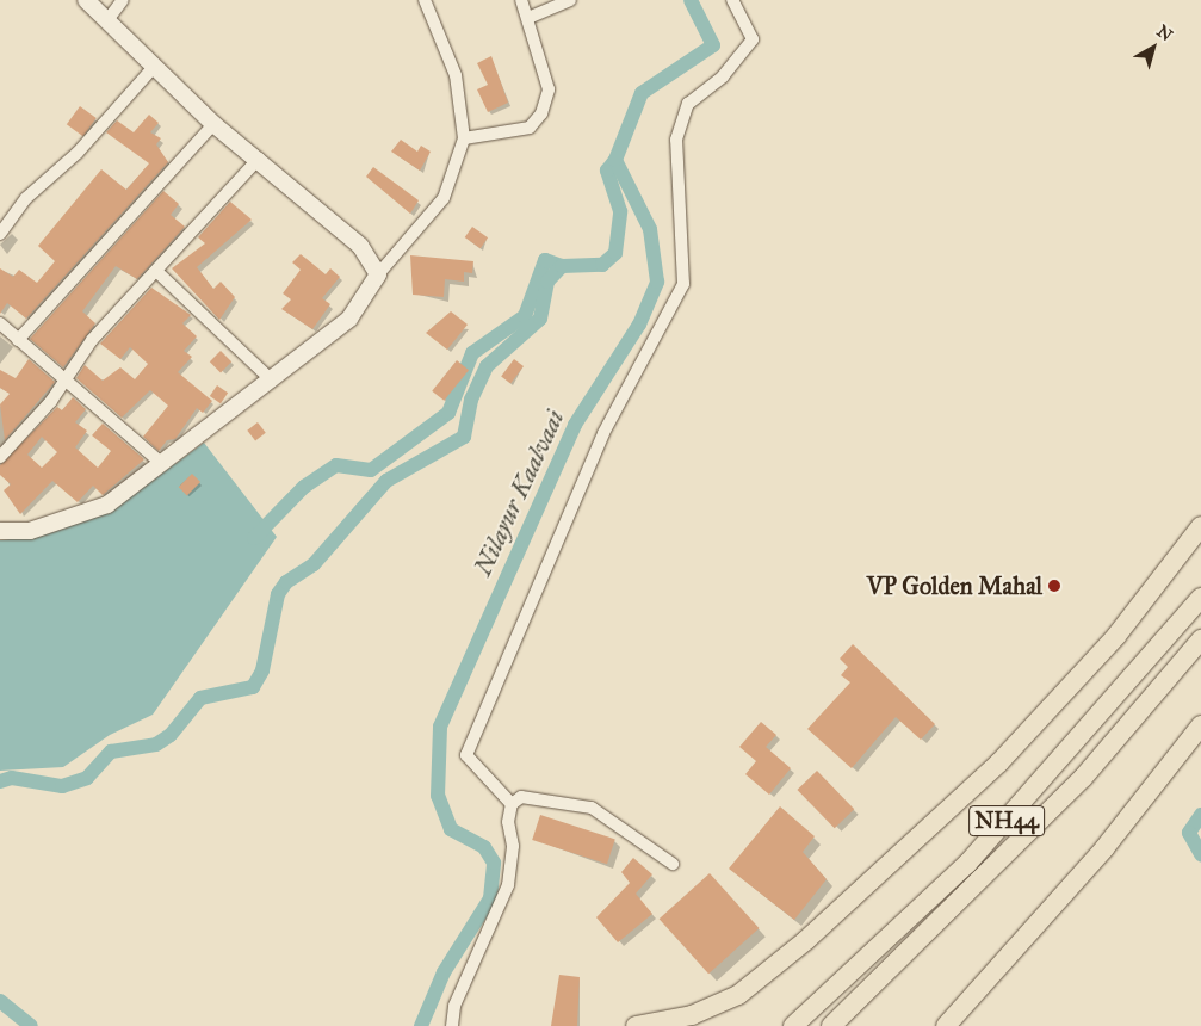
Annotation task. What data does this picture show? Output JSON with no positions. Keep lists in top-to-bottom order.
{
  "streets": {
    "highway": ["NH44"]
  },
  "water": ["Nilayur Kaalvaai"],
  "places": ["VP Golden Mahal"],
  "north": "top right"
}
